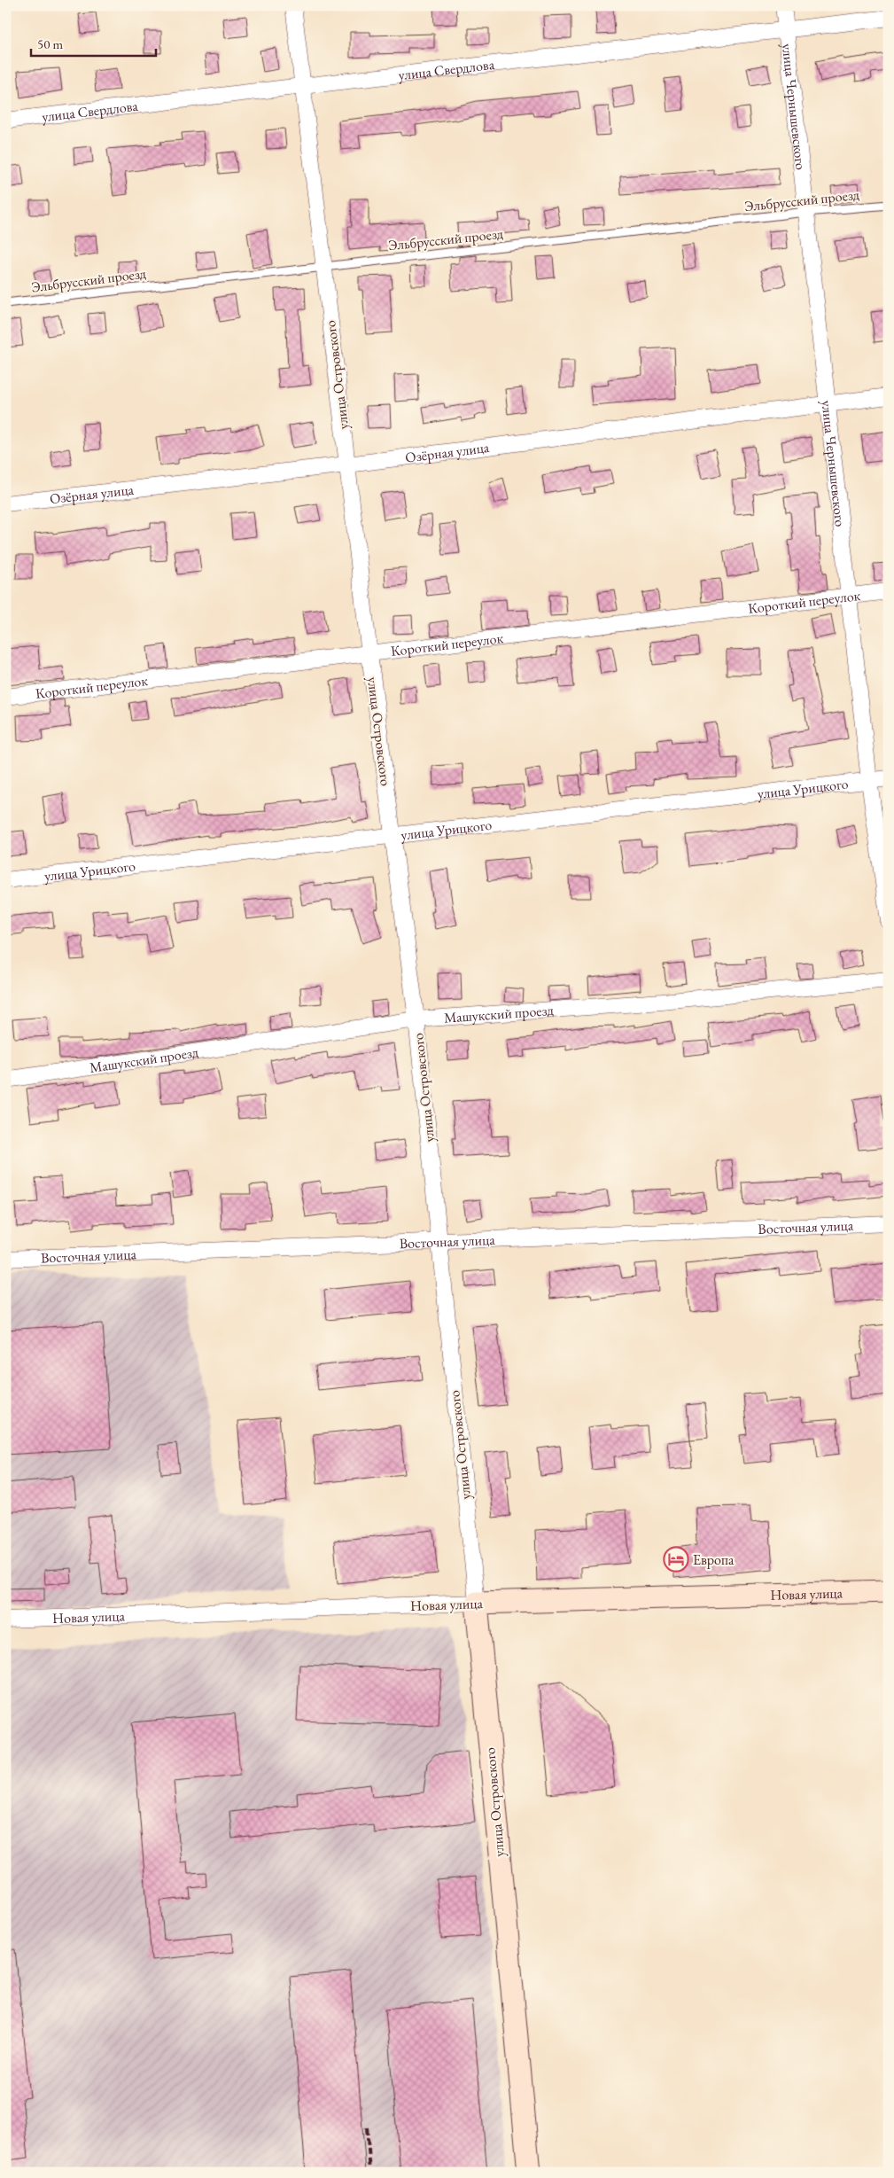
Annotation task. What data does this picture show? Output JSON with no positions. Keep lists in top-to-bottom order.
{
  "streets": {
    "street": [
      "улица Свердлова",
      "улица Чернышевского",
      "улица Островского",
      "Озёрная улица",
      "Короткий переулок",
      "улица Урицкого",
      "Машукский проезд",
      "Восточная улица",
      "Новая улица"
    ],
    "lane": ["Эльбрусский проезд"]
  },
  "crossings": [
    ["улица Свердлова", "улица Чернышевского"],
    ["улица Свердлова", "улица Островского"],
    ["улица Чернышевского", "Эльбрусский проезд"],
    ["улица Чернышевского", "Озёрная улица"],
    ["улица Чернышевского", "Короткий переулок"],
    ["улица Чернышевского", "улица Урицкого"],
    ["Эльбрусский проезд", "улица Островского"],
    ["улица Островского", "Озёрная улица"],
    ["улица Островского", "Короткий переулок"],
    ["улица Островского", "улица Урицкого"],
    ["улица Островского", "Машукский проезд"],
    ["улица Островского", "Восточная улица"],
    ["улица Островского", "Новая улица"]
  ],
  "places": {
    "hotel": ["Европа"]
  },
  "scale_bar": "50 m"
}
